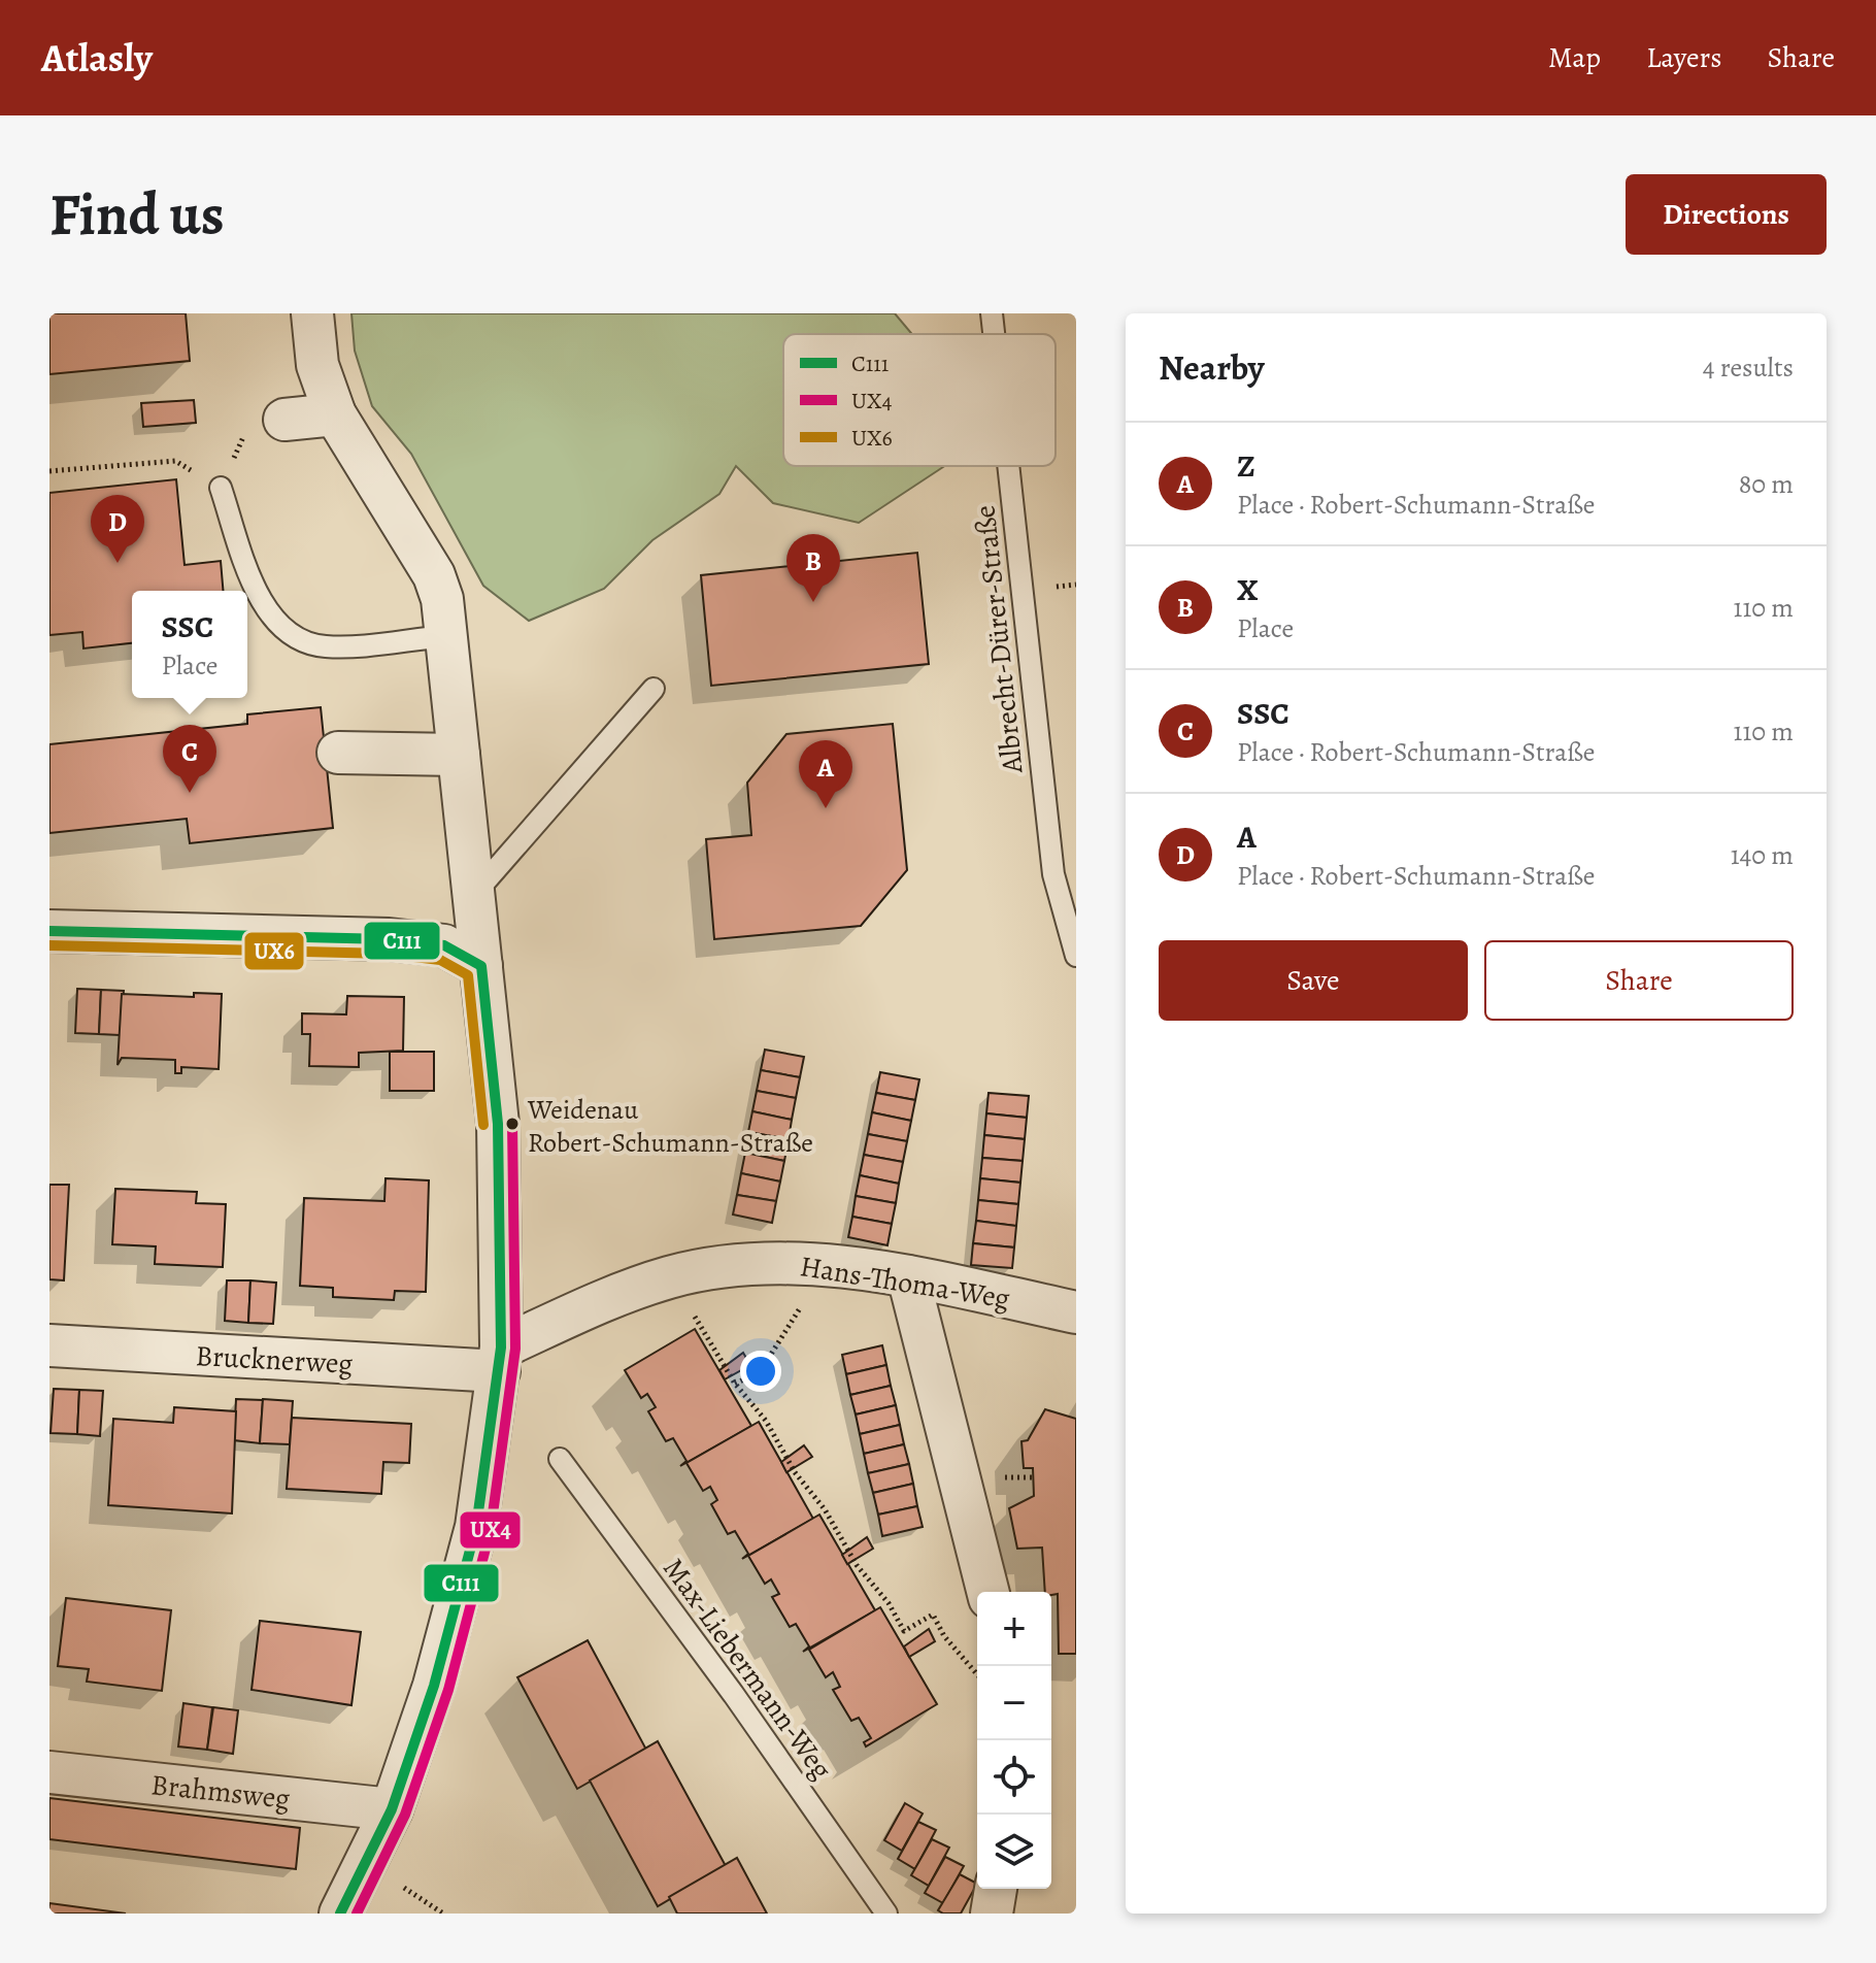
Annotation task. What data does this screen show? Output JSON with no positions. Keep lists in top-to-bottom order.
{
  "streets": {
    "street": ["Hans-Thoma-Weg", "Brucknerweg", "Brahmsweg"],
    "lane": ["Albrecht-Dürer-Straße", "Max-Liebermann-Weg"]
  },
  "crossings": [
    ["Hans-Thoma-Weg", "Brucknerweg"]
  ],
  "places": ["Weidenau Robert-Schumann-Straße"],
  "lines": ["transit line C111", "transit line UX6", "transit line UX4"],
  "legend": ["C111", "UX4", "UX6"],
  "page": {
    "header": "Atlasly",
    "nav": ["Map", "Layers", "Share"],
    "buttons": [
      "Directions",
      ["Save", "Share"]
    ],
    "title": "Find us",
    "heading": ["Nearby", "4 results"],
    "list": [
      {
        "mark": "A",
        "name": "Z",
        "note": "Place · Robert-Schumann-Straße",
        "value": "80 m"
      },
      {
        "mark": "B",
        "name": "X",
        "note": "Place",
        "value": "110 m"
      },
      {
        "mark": "C",
        "name": "SSC",
        "note": "Place · Robert-Schumann-Straße",
        "value": "110 m"
      },
      {
        "mark": "D",
        "name": "A",
        "note": "Place · Robert-Schumann-Straße",
        "value": "140 m"
      }
    ],
    "pins": [
      "D",
      "B",
      "C",
      "A"
    ],
    "popup": ["SSC", "Place"],
    "map_buttons": ["+", "−"]
  }
}
